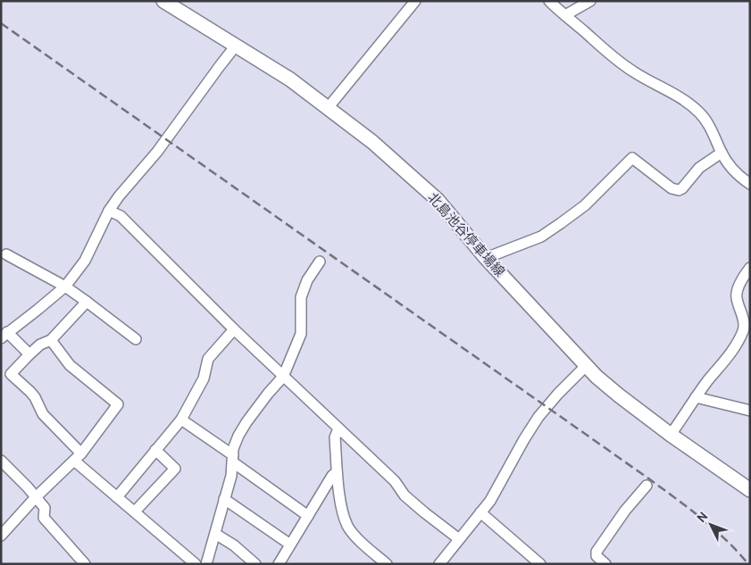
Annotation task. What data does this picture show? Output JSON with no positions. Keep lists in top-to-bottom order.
{
  "streets": {
    "main road": ["北島池谷停車場線"]
  },
  "north": "top left"
}
